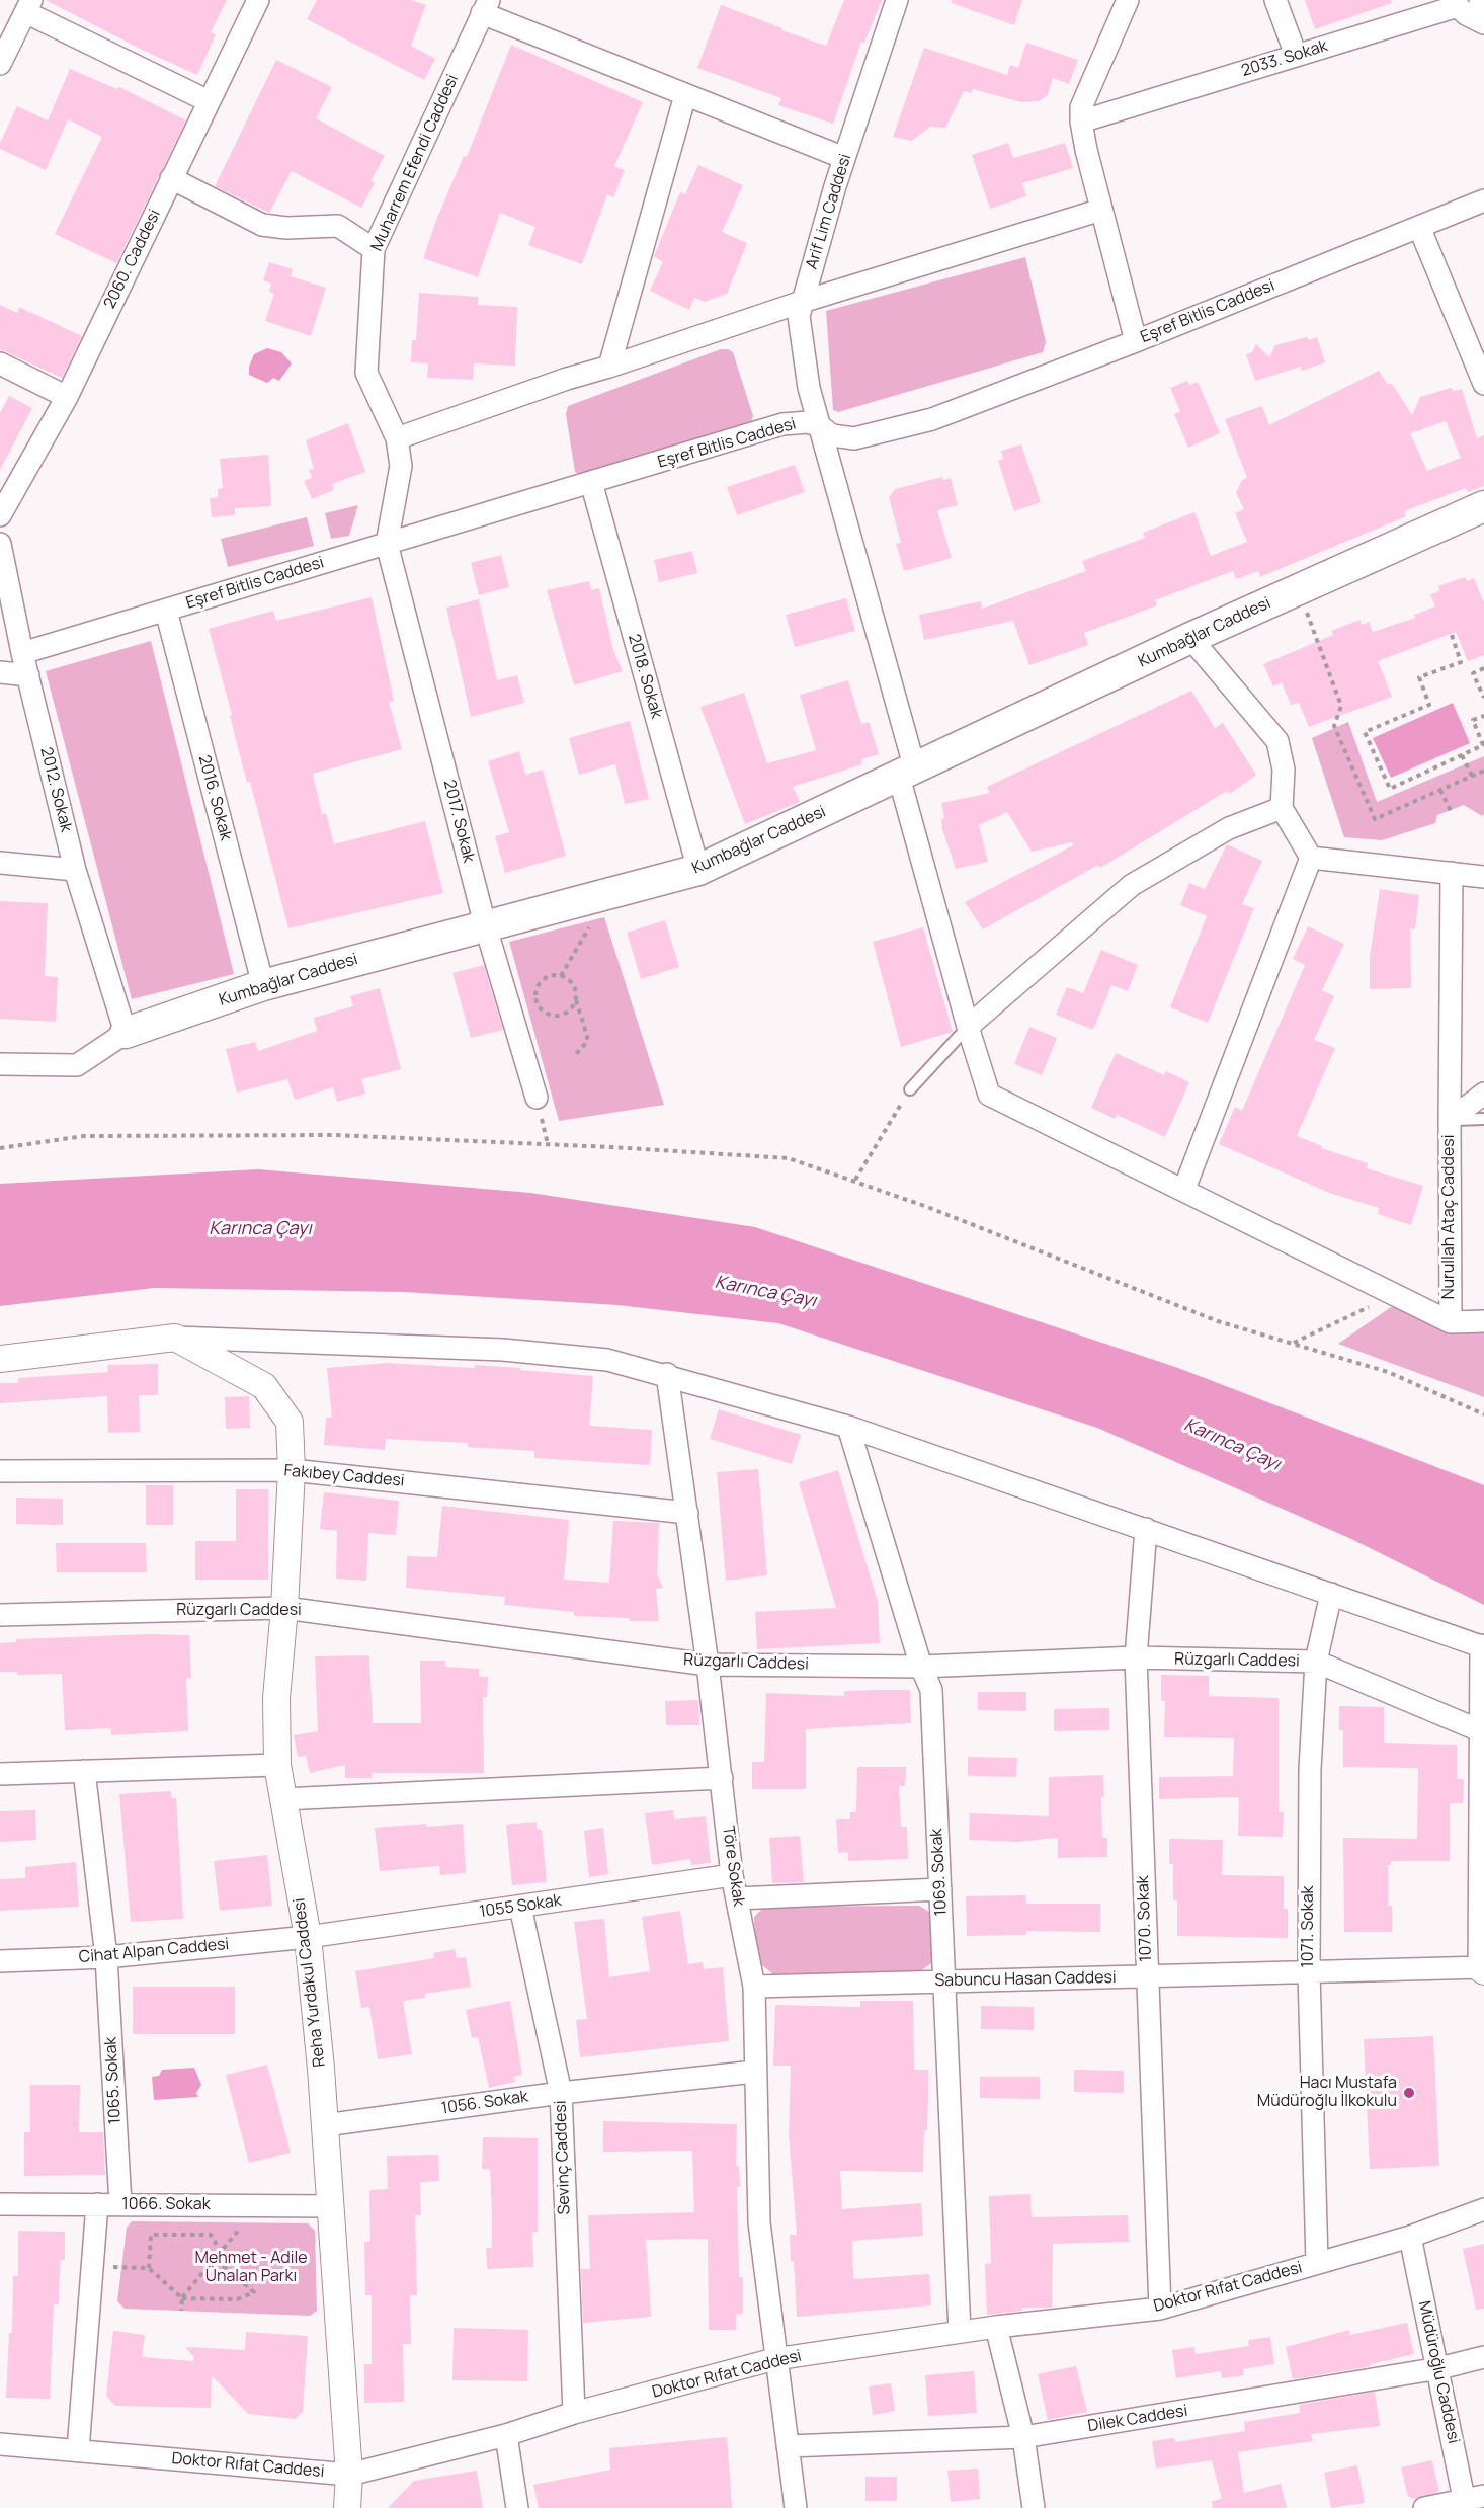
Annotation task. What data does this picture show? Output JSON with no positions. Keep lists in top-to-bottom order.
{
  "streets": {
    "main road": ["Kumbağlar Caddesi"],
    "street": [
      "2033. Sokak",
      "Muharrem Efendi Caddesi",
      "Arif Lim Caddesi",
      "2060. Caddesi",
      "Eşref Bitlis Caddesi",
      "2018. Sokak",
      "2012. Sokak",
      "2016. Sokak",
      "2017. Sokak",
      "Nurullah Ataç Caddesi",
      "Fakıbey Caddesi",
      "Rüzgarlı Caddesi",
      "Töre Sokak",
      "1069. Sokak",
      "1055 Sokak",
      "1070. Sokak",
      "1071. Sokak",
      "Cihat Alpan Caddesi",
      "Sabuncu Hasan Caddesi",
      "Reha Yurdakul Caddesi",
      "1065. Sokak",
      "1056. Sokak",
      "Sevinç Caddesi",
      "1066. Sokak",
      "Doktor Rıfat Caddesi",
      "Müdüroğlu Caddesi",
      "Dilek Caddesi"
    ]
  },
  "crossings": [
    ["Muharrem Efendi Caddesi", "Eşref Bitlis Caddesi"],
    ["Muharrem Efendi Caddesi", "2017. Sokak"],
    ["Arif Lim Caddesi", "Eşref Bitlis Caddesi"],
    ["Arif Lim Caddesi", "Kumbağlar Caddesi"],
    ["Arif Lim Caddesi", "Nurullah Ataç Caddesi"],
    ["Eşref Bitlis Caddesi", "2018. Sokak"],
    ["Eşref Bitlis Caddesi", "2012. Sokak"],
    ["Eşref Bitlis Caddesi", "2016. Sokak"],
    ["Eşref Bitlis Caddesi", "2017. Sokak"],
    ["Kumbağlar Caddesi", "2018. Sokak"],
    ["Kumbağlar Caddesi", "2012. Sokak"],
    ["Kumbağlar Caddesi", "2016. Sokak"],
    ["Kumbağlar Caddesi", "2017. Sokak"],
    ["Fakıbey Caddesi", "Töre Sokak"],
    ["Fakıbey Caddesi", "Reha Yurdakul Caddesi"],
    ["Rüzgarlı Caddesi", "Töre Sokak"],
    ["Rüzgarlı Caddesi", "1069. Sokak"],
    ["Rüzgarlı Caddesi", "1070. Sokak"],
    ["Rüzgarlı Caddesi", "1071. Sokak"],
    ["Rüzgarlı Caddesi", "Reha Yurdakul Caddesi"],
    ["Töre Sokak", "1055 Sokak"],
    ["Töre Sokak", "Sabuncu Hasan Caddesi"],
    ["Töre Sokak", "1056. Sokak"],
    ["Töre Sokak", "Doktor Rıfat Caddesi"],
    ["Töre Sokak", "Dilek Caddesi"],
    ["1069. Sokak", "Sabuncu Hasan Caddesi"],
    ["1069. Sokak", "Doktor Rıfat Caddesi"],
    ["1055 Sokak", "Cihat Alpan Caddesi"],
    ["1055 Sokak", "Reha Yurdakul Caddesi"],
    ["1055 Sokak", "Sevinç Caddesi"],
    ["1070. Sokak", "Sabuncu Hasan Caddesi"],
    ["1070. Sokak", "Doktor Rıfat Caddesi"],
    ["1071. Sokak", "Sabuncu Hasan Caddesi"],
    ["1071. Sokak", "Doktor Rıfat Caddesi"],
    ["Cihat Alpan Caddesi", "Reha Yurdakul Caddesi"],
    ["Cihat Alpan Caddesi", "1065. Sokak"],
    ["Reha Yurdakul Caddesi", "1056. Sokak"],
    ["Reha Yurdakul Caddesi", "1066. Sokak"],
    ["Reha Yurdakul Caddesi", "Doktor Rıfat Caddesi"],
    ["1065. Sokak", "1066. Sokak"],
    ["1056. Sokak", "Sevinç Caddesi"],
    ["Sevinç Caddesi", "Doktor Rıfat Caddesi"],
    ["Doktor Rıfat Caddesi", "Müdüroğlu Caddesi"],
    ["Müdüroğlu Caddesi", "Dilek Caddesi"]
  ],
  "water": ["Karınca Çayı"],
  "parks": ["Mehmet - Adile Ünalan Parkı"],
  "places": ["Hacı Mustafa Müdüroğlu İlkokulu"]
}
